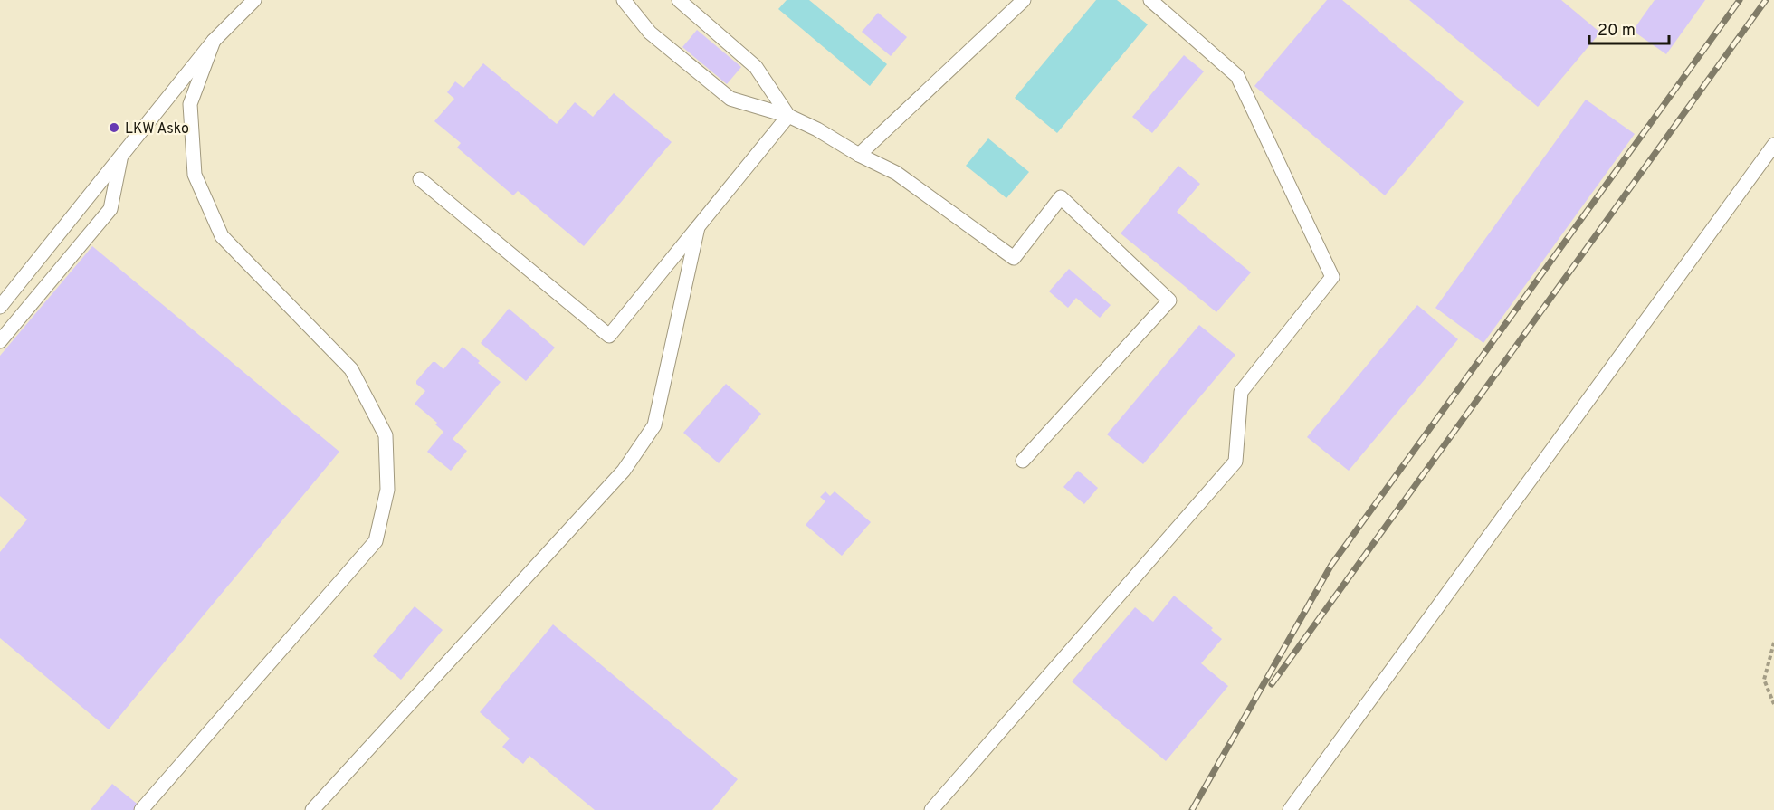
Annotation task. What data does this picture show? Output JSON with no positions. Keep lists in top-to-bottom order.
{
  "places": ["LKW Asko"],
  "scale_bar": "20 m"
}
